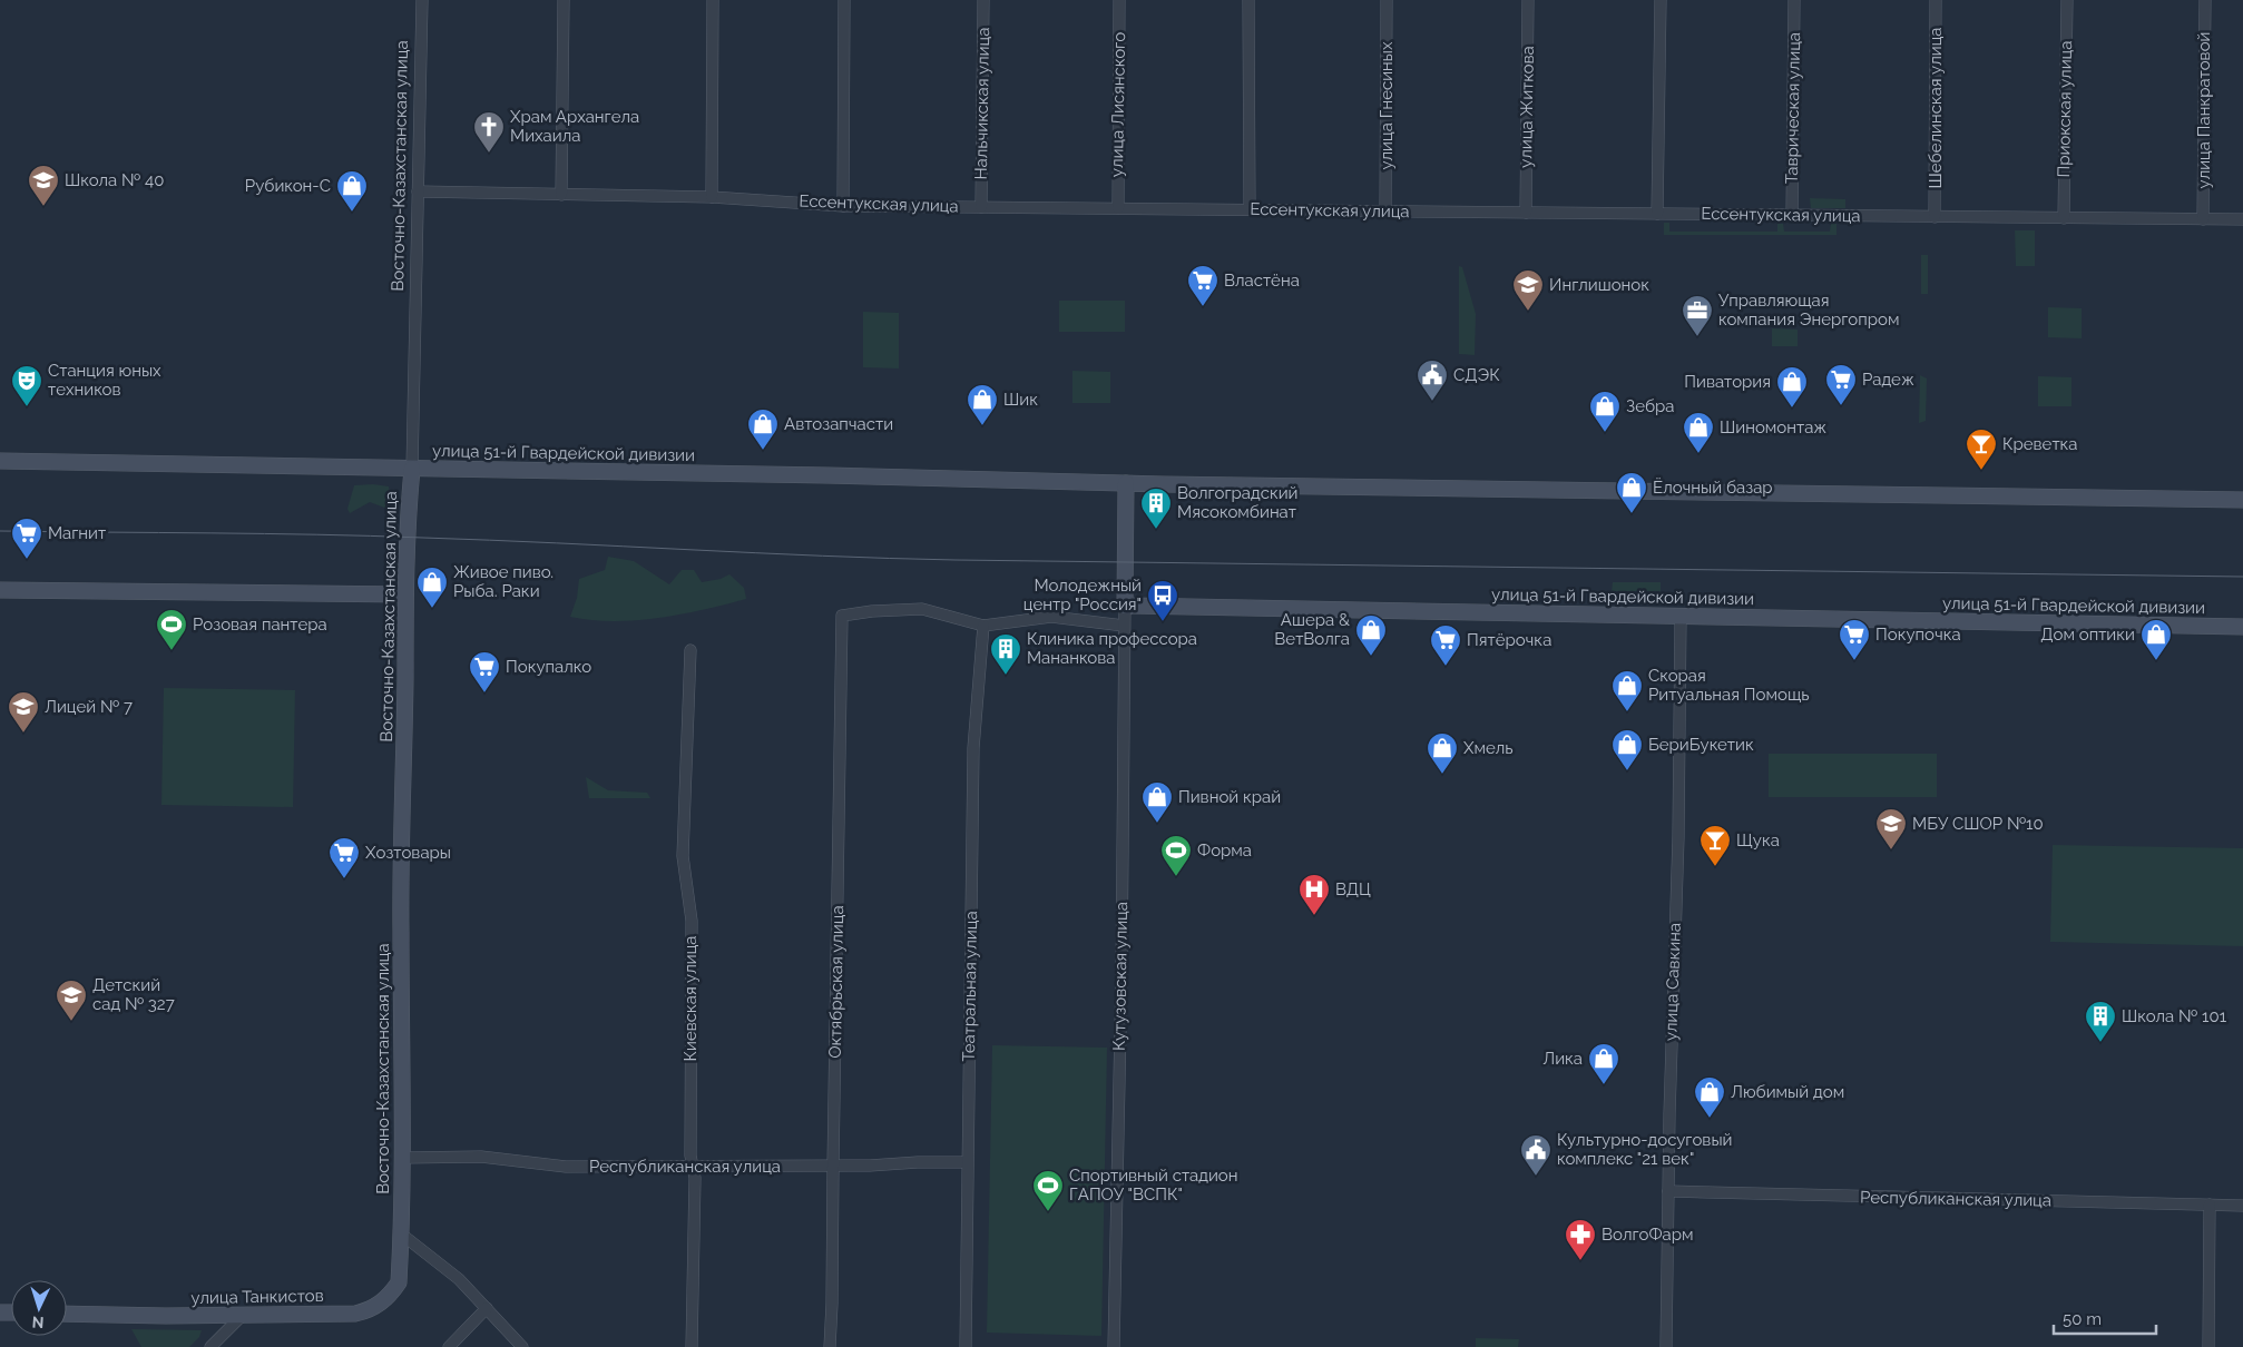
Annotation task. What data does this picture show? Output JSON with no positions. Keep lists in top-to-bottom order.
{
  "streets": {
    "main road": ["Восточно-Казахстанская улица", "улица 51-й Гвардейской дивизии", "улица Танкистов"],
    "street": [
      "Нальчикская улица",
      "улица Лисянского",
      "улица Гнесиных",
      "улица Житкова",
      "Таврическая улица",
      "Шебелинская улица",
      "Приокская улица",
      "улица Панкратовой",
      "Ессентукская улица",
      "Кутузовская улица",
      "Октябрьская улица",
      "улица Савкина",
      "Театральная улица",
      "Киевская улица",
      "Республиканская улица"
    ]
  },
  "crossings": [
    ["Нальчикская улица", "Ессентукская улица"],
    ["улица Лисянского", "Ессентукская улица"],
    ["улица Гнесиных", "Ессентукская улица"],
    ["улица Житкова", "Ессентукская улица"],
    ["Таврическая улица", "Ессентукская улица"],
    ["Шебелинская улица", "Ессентукская улица"],
    ["Приокская улица", "Ессентукская улица"],
    ["улица Панкратовой", "Ессентукская улица"],
    ["Восточно-Казахстанская улица", "Ессентукская улица"],
    ["Восточно-Казахстанская улица", "улица 51-й Гвардейской дивизии"],
    ["Восточно-Казахстанская улица", "Республиканская улица"],
    ["Восточно-Казахстанская улица", "улица Танкистов"],
    ["улица 51-й Гвардейской дивизии", "Кутузовская улица"],
    ["улица 51-й Гвардейской дивизии", "улица Савкина"],
    ["Октябрьская улица", "Театральная улица"],
    ["Октябрьская улица", "Республиканская улица"],
    ["улица Савкина", "Республиканская улица"],
    ["Театральная улица", "Республиканская улица"],
    ["Киевская улица", "Республиканская улица"]
  ],
  "places": {
    "church": ["Храм Архангела Михаила"],
    "school or university": [
      "Школа № 40",
      "Инглишонок",
      "Лицей № 7",
      "МБУ СШОР №10",
      "Детский сад № 327"
    ],
    "shop": [
      "Рубикон-С",
      "Пиватория",
      "Шик",
      "Зебра",
      "Автозапчасти",
      "Шиномонтаж",
      "Ёлочный базар",
      "Живое пиво. Рыба. Раки",
      "Ашера & ВетВолга",
      "Дом оптики",
      "Скорая Ритуальная Помощь",
      "БериБукетик",
      "Хмель",
      "Пивной край",
      "Лика",
      "Любимый дом"
    ],
    "supermarket": [
      "Властёна",
      "Радеж",
      "Магнит",
      "Покупочка",
      "Пятёрочка",
      "Покупалко",
      "Хозтовары"
    ],
    "office": ["Управляющая компания Энергопром"],
    "public building": ["СДЭК", "Культурно-досуговый комплекс \"21 век\""],
    "theatre": ["Станция юных техников"],
    "bar": ["Креветка", "Щука"],
    "building": ["Волгоградский Мясокомбинат", "Клиника профессора Мананкова", "Школа № 101"],
    "bus stop": ["Молодежный центр \"Россия\""],
    "sports": ["Розовая пантера", "Форма", "Спортивный стадион ГАПОУ \"ВСПК\""],
    "hospital": ["ВДЦ"],
    "pharmacy": ["ВолгоФарм"]
  },
  "scale_bar": "50 m",
  "north": "bottom"
}
